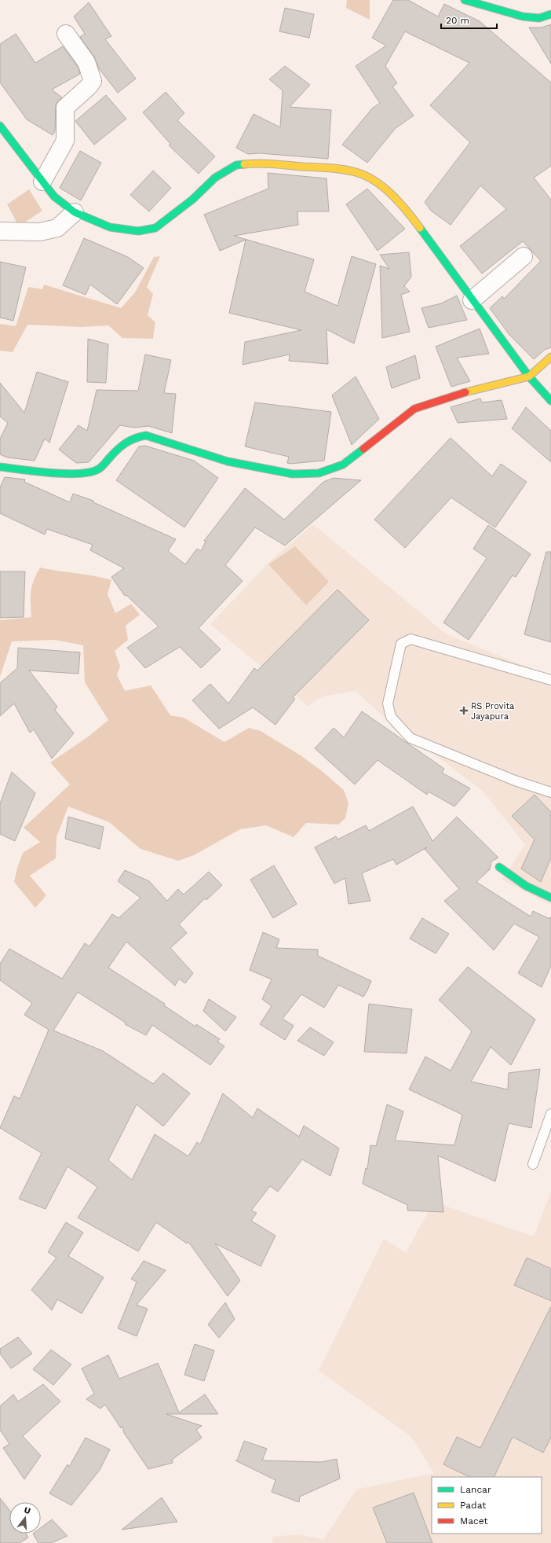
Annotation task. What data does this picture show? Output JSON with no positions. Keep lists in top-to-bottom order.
{
  "places": {
    "health": ["RS Provita Jayapura"]
  },
  "legend": ["Lancar", "Padat", "Macet"],
  "scale_bar": "20 m",
  "north": "top"
}
